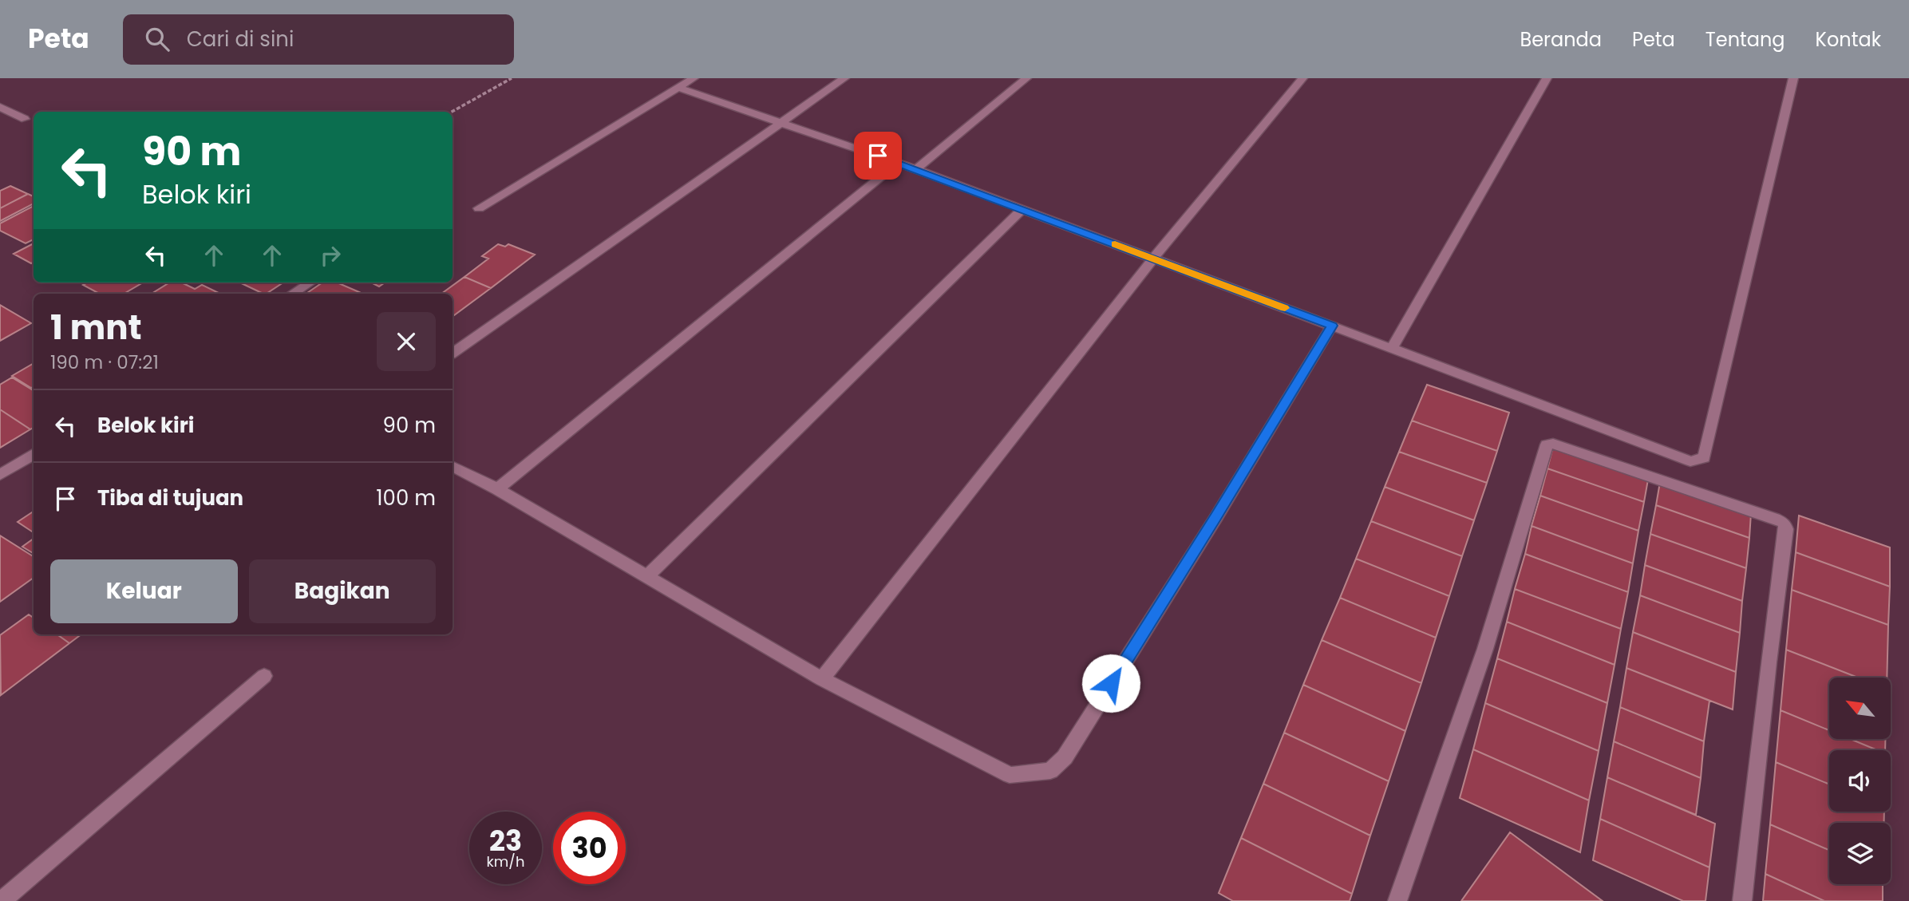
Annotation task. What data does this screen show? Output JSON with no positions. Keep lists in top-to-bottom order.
{
  "north": "top left",
  "page": {
    "header": "Peta",
    "search": "Cari di sini",
    "nav": [
      "Beranda",
      "Peta",
      "Tentang",
      "Kontak"
    ],
    "turn": ["90 m", "Belok kiri"],
    "heading": ["1 mnt", "190 m · 07:21"],
    "list": [
      {
        "name": "Belok kiri",
        "value": "90 m"
      },
      {
        "name": "Tiba di tujuan",
        "value": "100 m"
      }
    ],
    "buttons": ["Keluar", "Bagikan"],
    "speed": "23 km/h",
    "limit": "30"
  }
}
